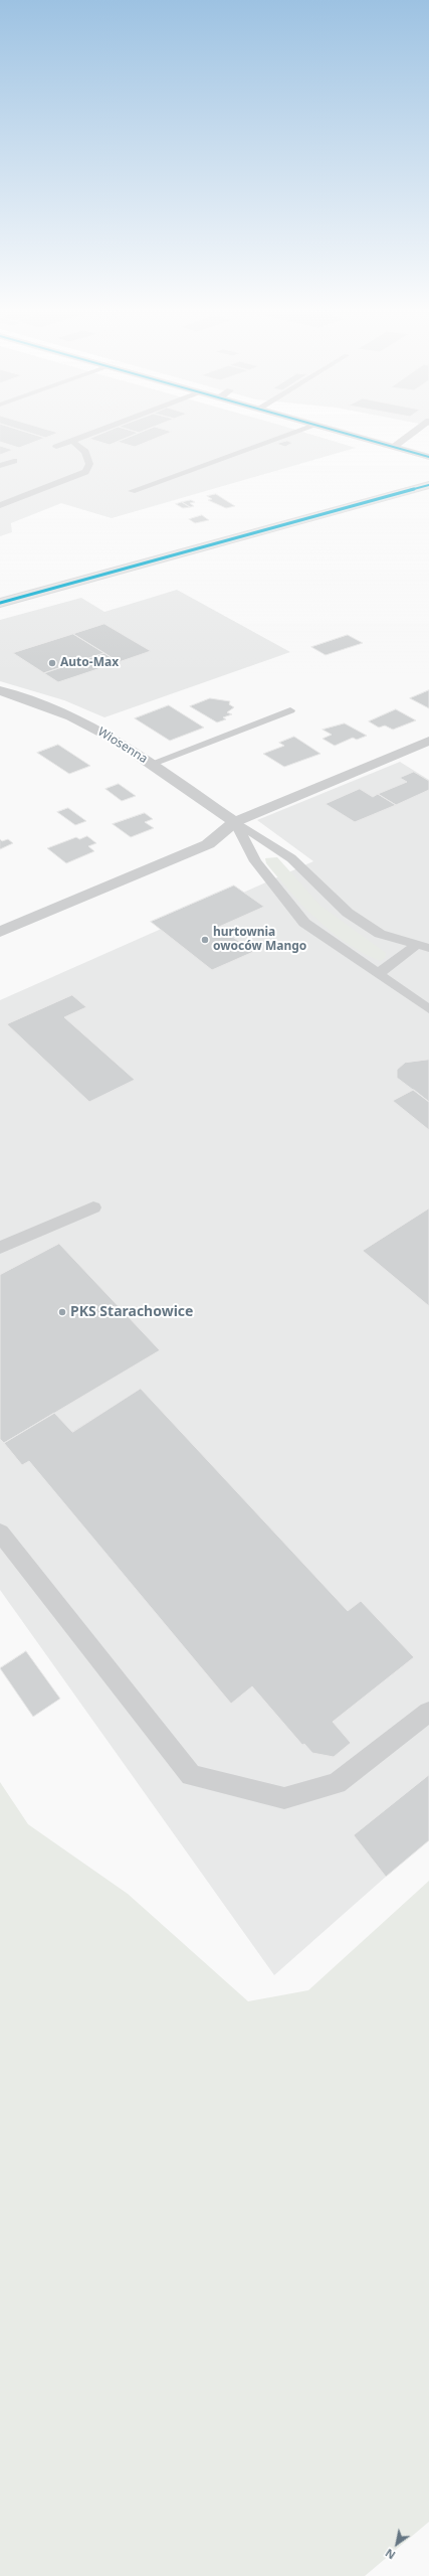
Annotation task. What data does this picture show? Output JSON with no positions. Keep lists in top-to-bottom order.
{
  "streets": {
    "street": ["Wiosenna"]
  },
  "places": ["Auto-Max", "hurtownia owoców Mango", "PKS Starachowice"],
  "north": "bottom left"
}
